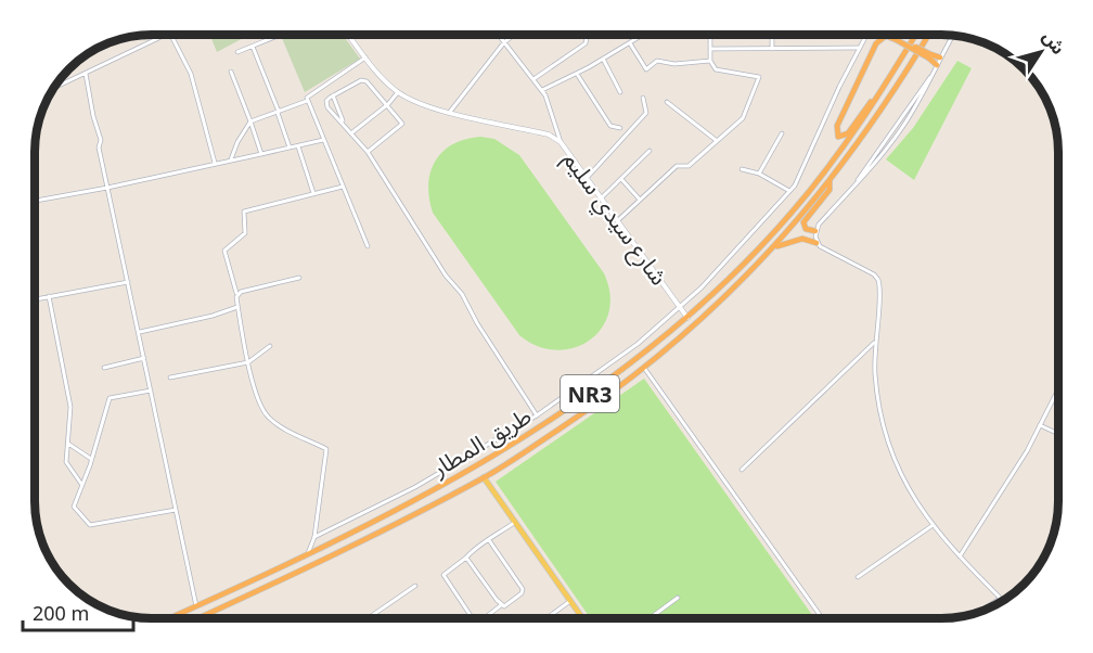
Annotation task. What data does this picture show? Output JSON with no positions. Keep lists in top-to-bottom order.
{
  "streets": {
    "highway": ["NR3", "طريق المطار"],
    "main road": ["شارع سيدي سليم"]
  },
  "crossings": [
    ["شارع سيدي سليم", "طريق المطار"]
  ],
  "scale_bar": "200 m",
  "north": "top right"
}
